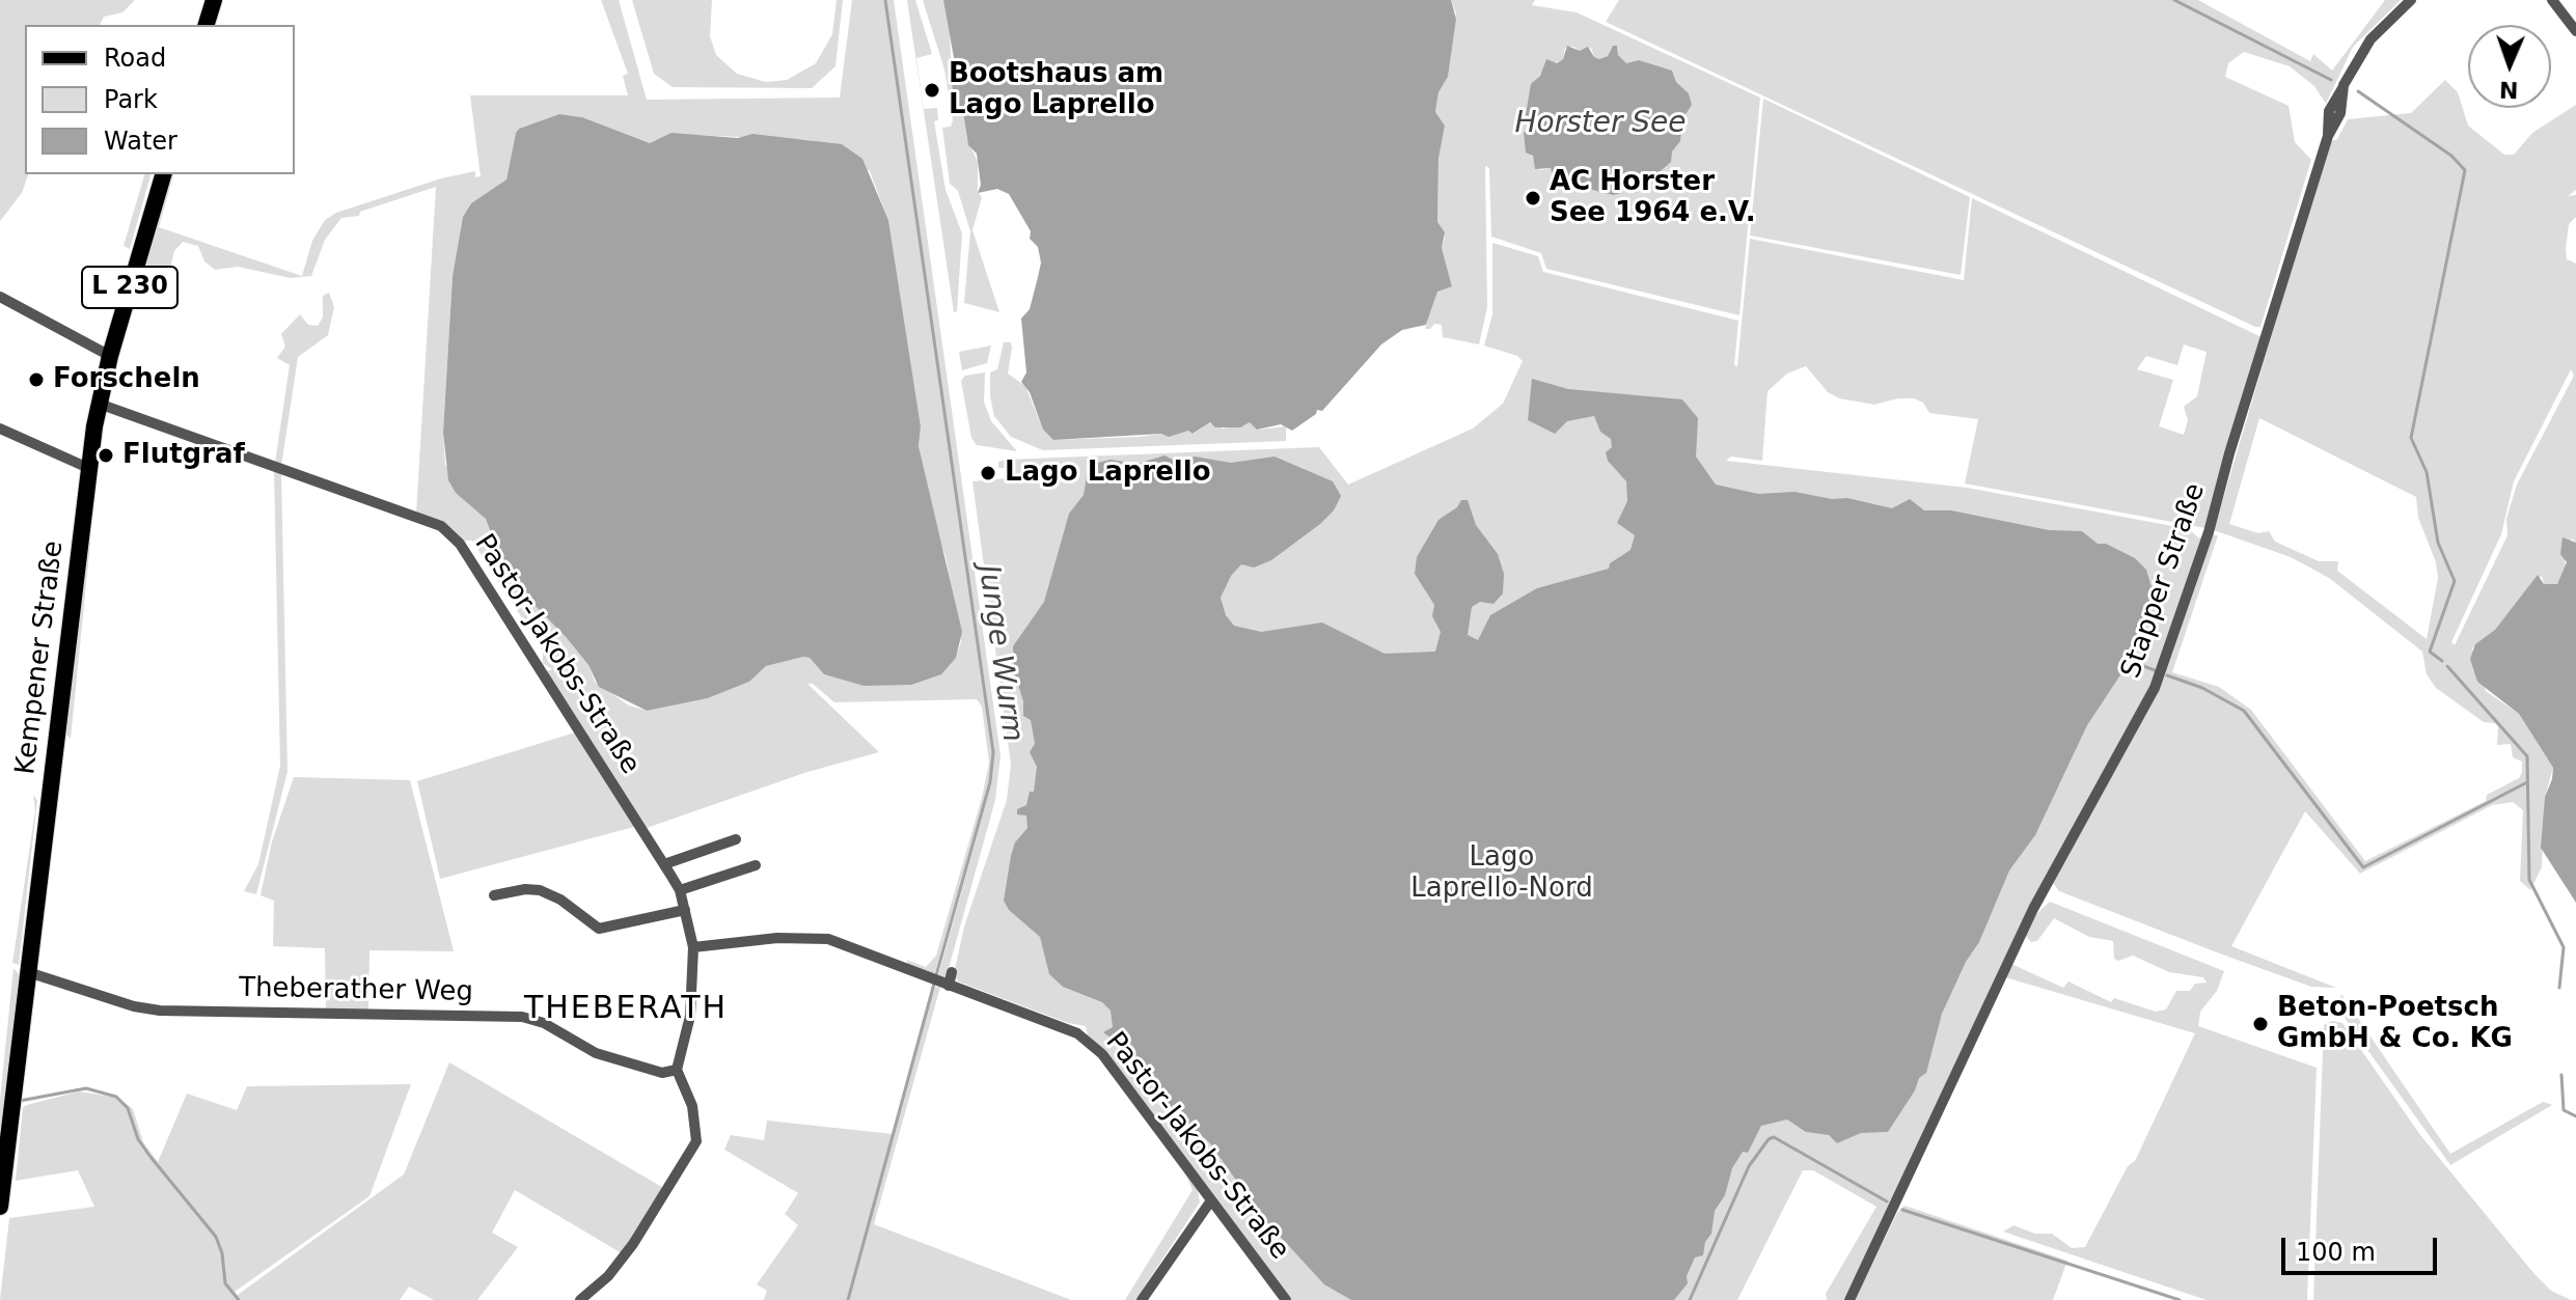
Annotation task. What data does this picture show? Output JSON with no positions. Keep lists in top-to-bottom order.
{
  "streets": {
    "main road": ["L 230", "Kempener Straße"],
    "street": ["Stapper Straße", "Pastor-Jakobs-Straße", "Theberather Weg"]
  },
  "crossings": [
    ["Pastor-Jakobs-Straße", "Kempener Straße"],
    ["Kempener Straße", "Theberather Weg"]
  ],
  "districts": ["THEBERATH"],
  "water": ["Horster See", "Junge Wurm"],
  "parks": ["Lago Laprello-Nord"],
  "places": [
    "Bootshaus am Lago Laprello",
    "AC Horster See 1964 e.V.",
    "Forscheln",
    "Flutgraf",
    "Lago Laprello",
    "Beton-Poetsch GmbH & Co. KG"
  ],
  "legend": ["Road", "Park", "Water"],
  "scale_bar": "100 m",
  "north": "bottom"
}
